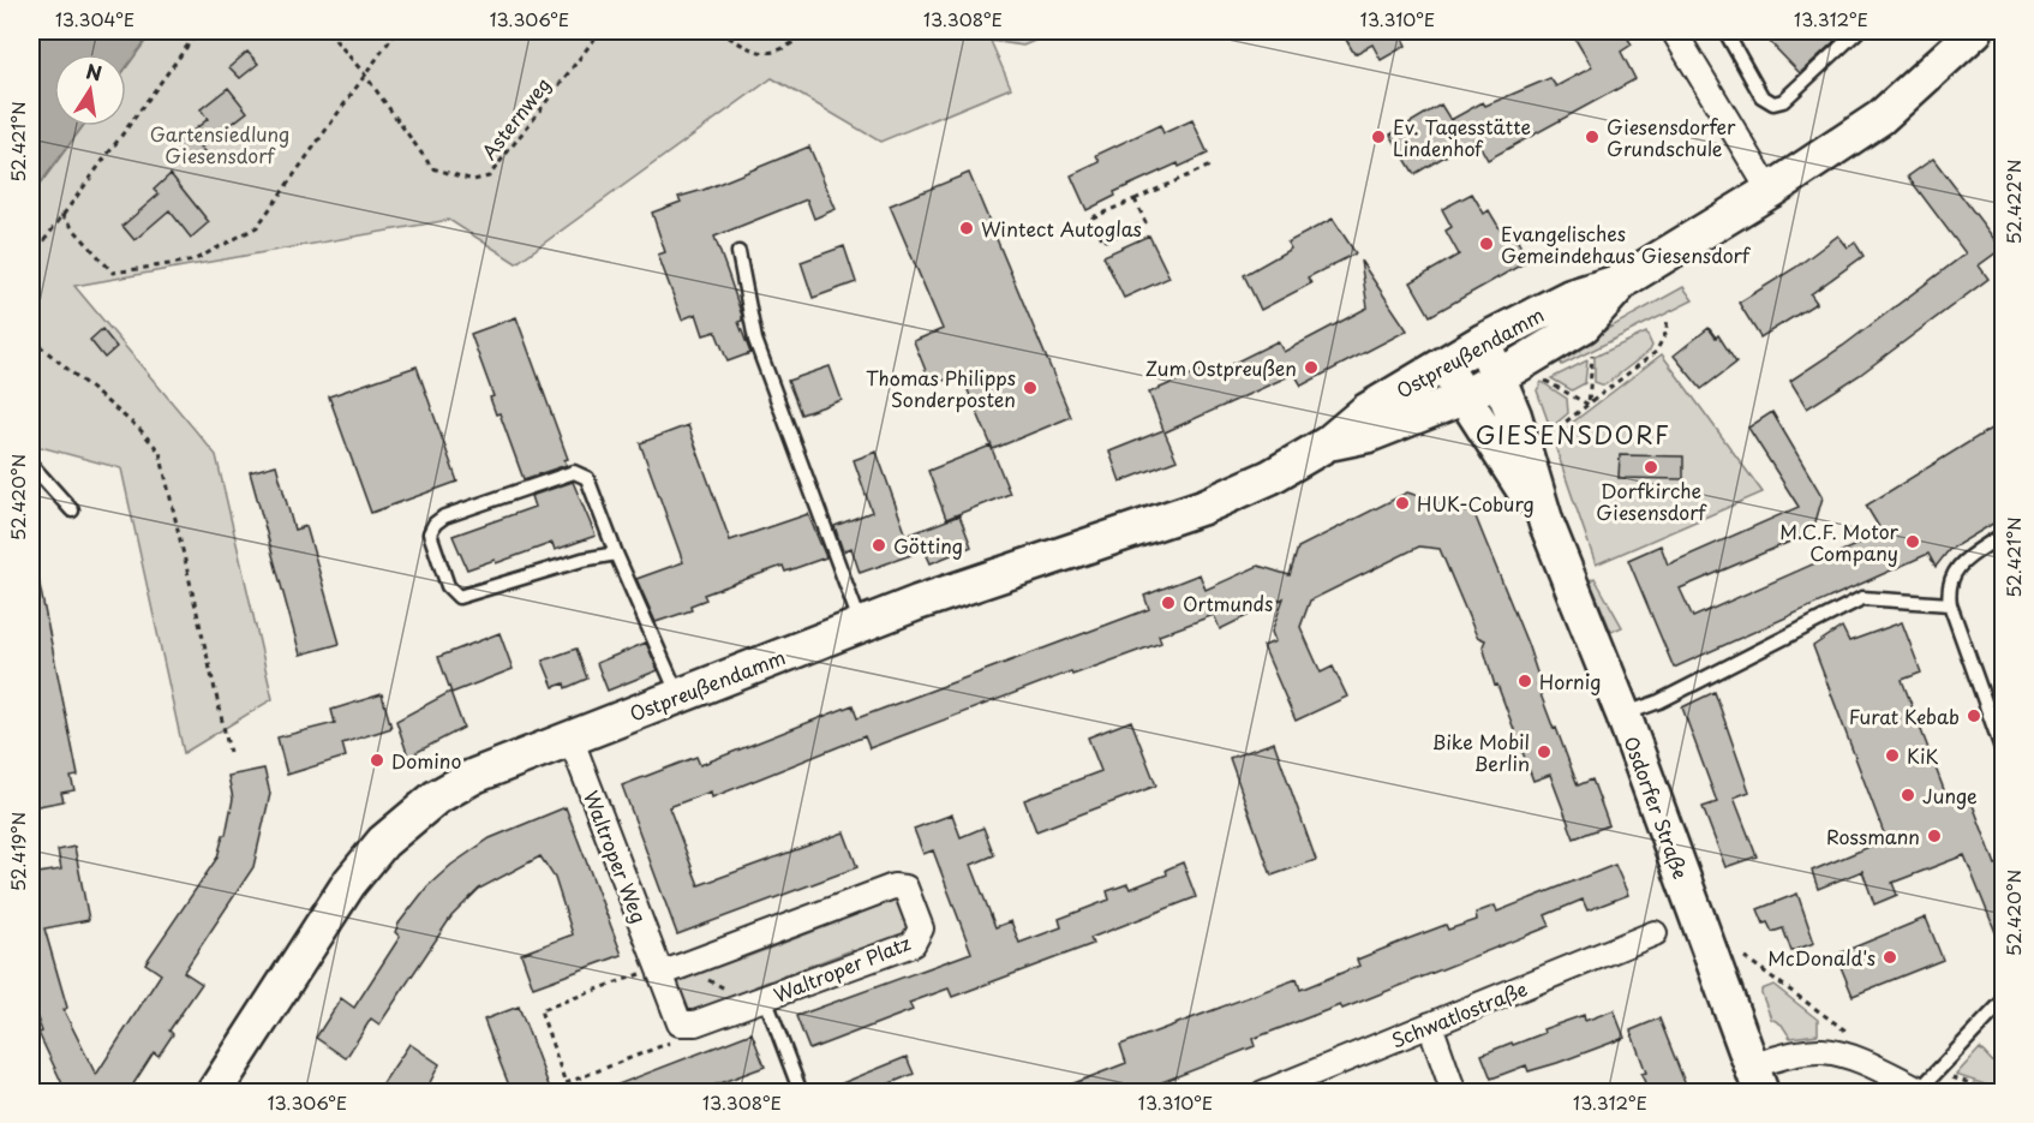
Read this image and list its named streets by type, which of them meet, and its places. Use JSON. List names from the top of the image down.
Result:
{
  "streets": {
    "main road": ["Ostpreußendamm", "Osdorfer Straße"],
    "street": ["Waltroper Weg", "Waltroper Platz", "Schwatlostraße"],
    "path": ["Asternweg"]
  },
  "crossings": [
    ["Ostpreußendamm", "Osdorfer Straße"],
    ["Ostpreußendamm", "Waltroper Weg"],
    ["Waltroper Weg", "Waltroper Platz"]
  ],
  "districts": ["GIESENSDORF"],
  "parks": ["Gartensiedlung Giesensdorf"],
  "places": [
    "Ev. Tagesstätte Lindenhof",
    "Giesensdorfer Grundschule",
    "Wintect Autoglas",
    "Evangelisches Gemeindehaus Giesensdorf",
    "Zum Ostpreußen",
    "Thomas Philipps Sonderposten",
    "Dorfkirche Giesensdorf",
    "HUK-Coburg",
    "M.C.F. Motor Company",
    "Götting",
    "Ortmunds",
    "Hornig",
    "Furat Kebab",
    "Bike Mobil Berlin",
    "KiK",
    "Domino",
    "Junge",
    "Rossmann",
    "McDonald's"
  ],
  "north": "top",
  "coordinates": [
    "13.304°E",
    "13.306°E",
    "13.308°E",
    "13.310°E",
    "13.312°E",
    "52.421°N",
    "52.422°N",
    "52.420°N",
    "52.419°N"
  ]
}
